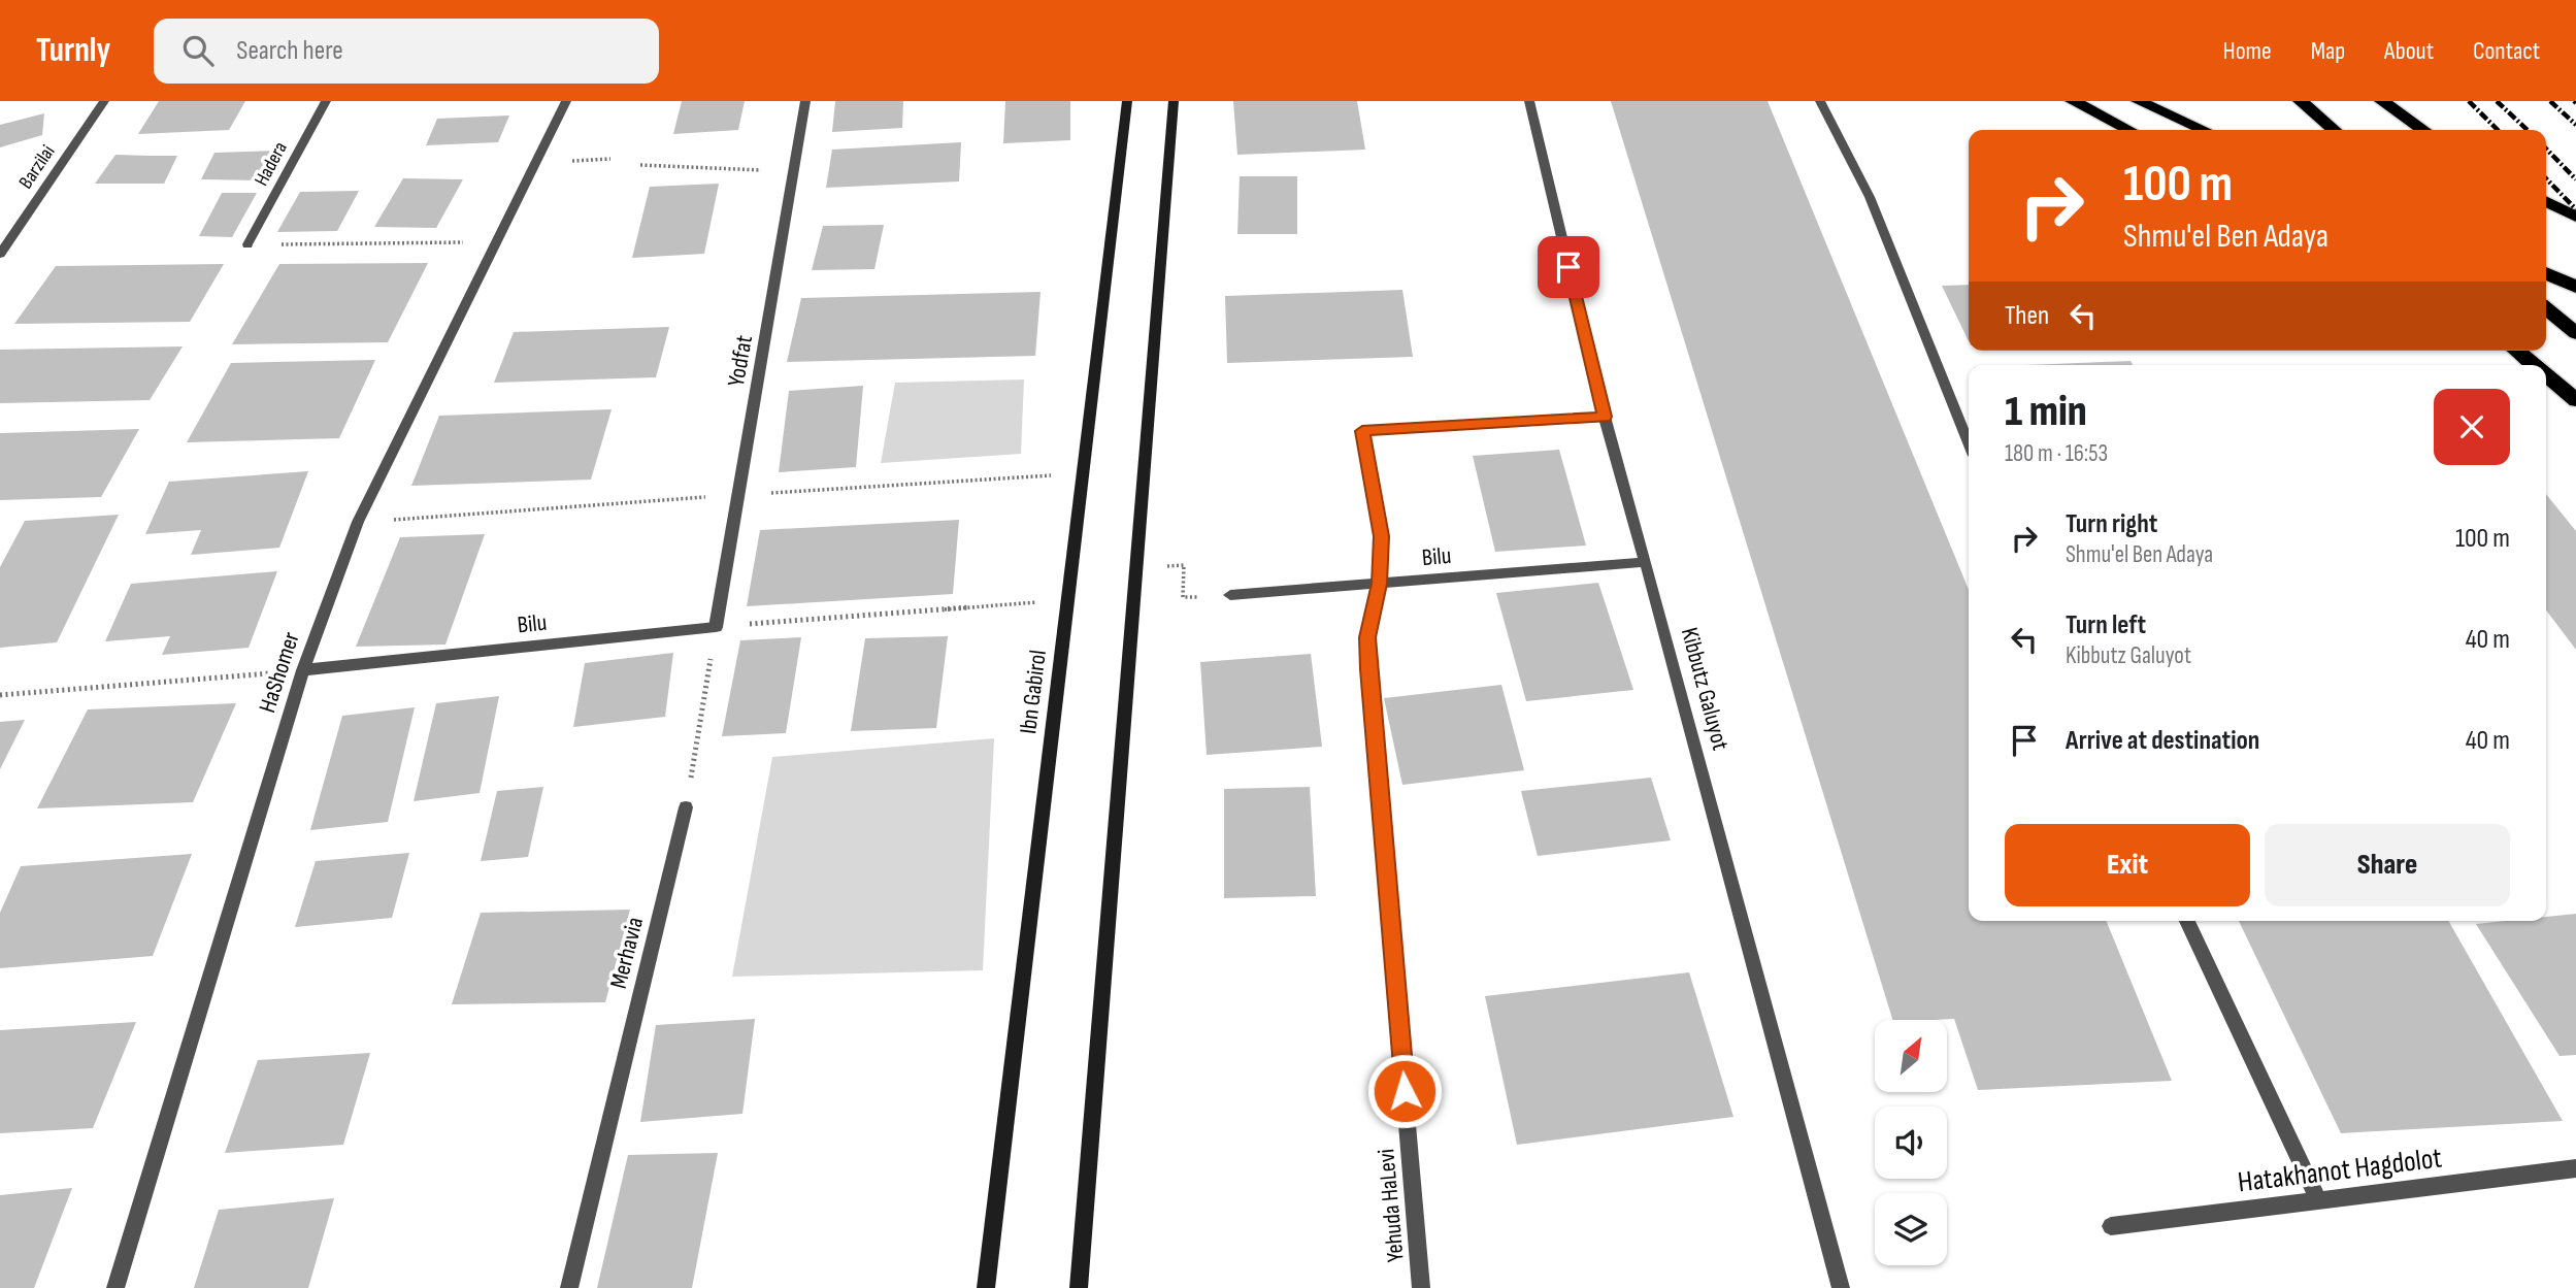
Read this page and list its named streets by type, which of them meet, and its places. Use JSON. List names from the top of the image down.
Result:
{
  "streets": {
    "street": [
      "Hadera",
      "Barzilai",
      "Yodfat",
      "Bilu",
      "HaShomer",
      "Kibbutz Galuyot",
      "Ibn Gabirol",
      "Merhavia",
      "Hatakhanot Hagdolot",
      "Yehuda HaLevi"
    ]
  },
  "crossings": [
    ["Yodfat", "Bilu"],
    ["Bilu", "HaShomer"],
    ["Bilu", "Kibbutz Galuyot"],
    ["Bilu", "Yehuda HaLevi"],
    ["Kibbutz Galuyot", "Yehuda HaLevi"]
  ],
  "north": "top right",
  "page": {
    "header": "Turnly",
    "search": "Search here",
    "nav": [
      "Home",
      "Map",
      "About",
      "Contact"
    ],
    "turn": ["100 m", "Shmu'el Ben Adaya"],
    "then": "Then",
    "heading": ["1 min", "180 m · 16:53"],
    "list": [
      {
        "name": "Turn right",
        "note": "Shmu'el Ben Adaya",
        "value": "100 m"
      },
      {
        "name": "Turn left",
        "note": "Kibbutz Galuyot",
        "value": "40 m"
      },
      {
        "name": "Arrive at destination",
        "value": "40 m"
      }
    ],
    "buttons": ["Exit", "Share"]
  }
}
